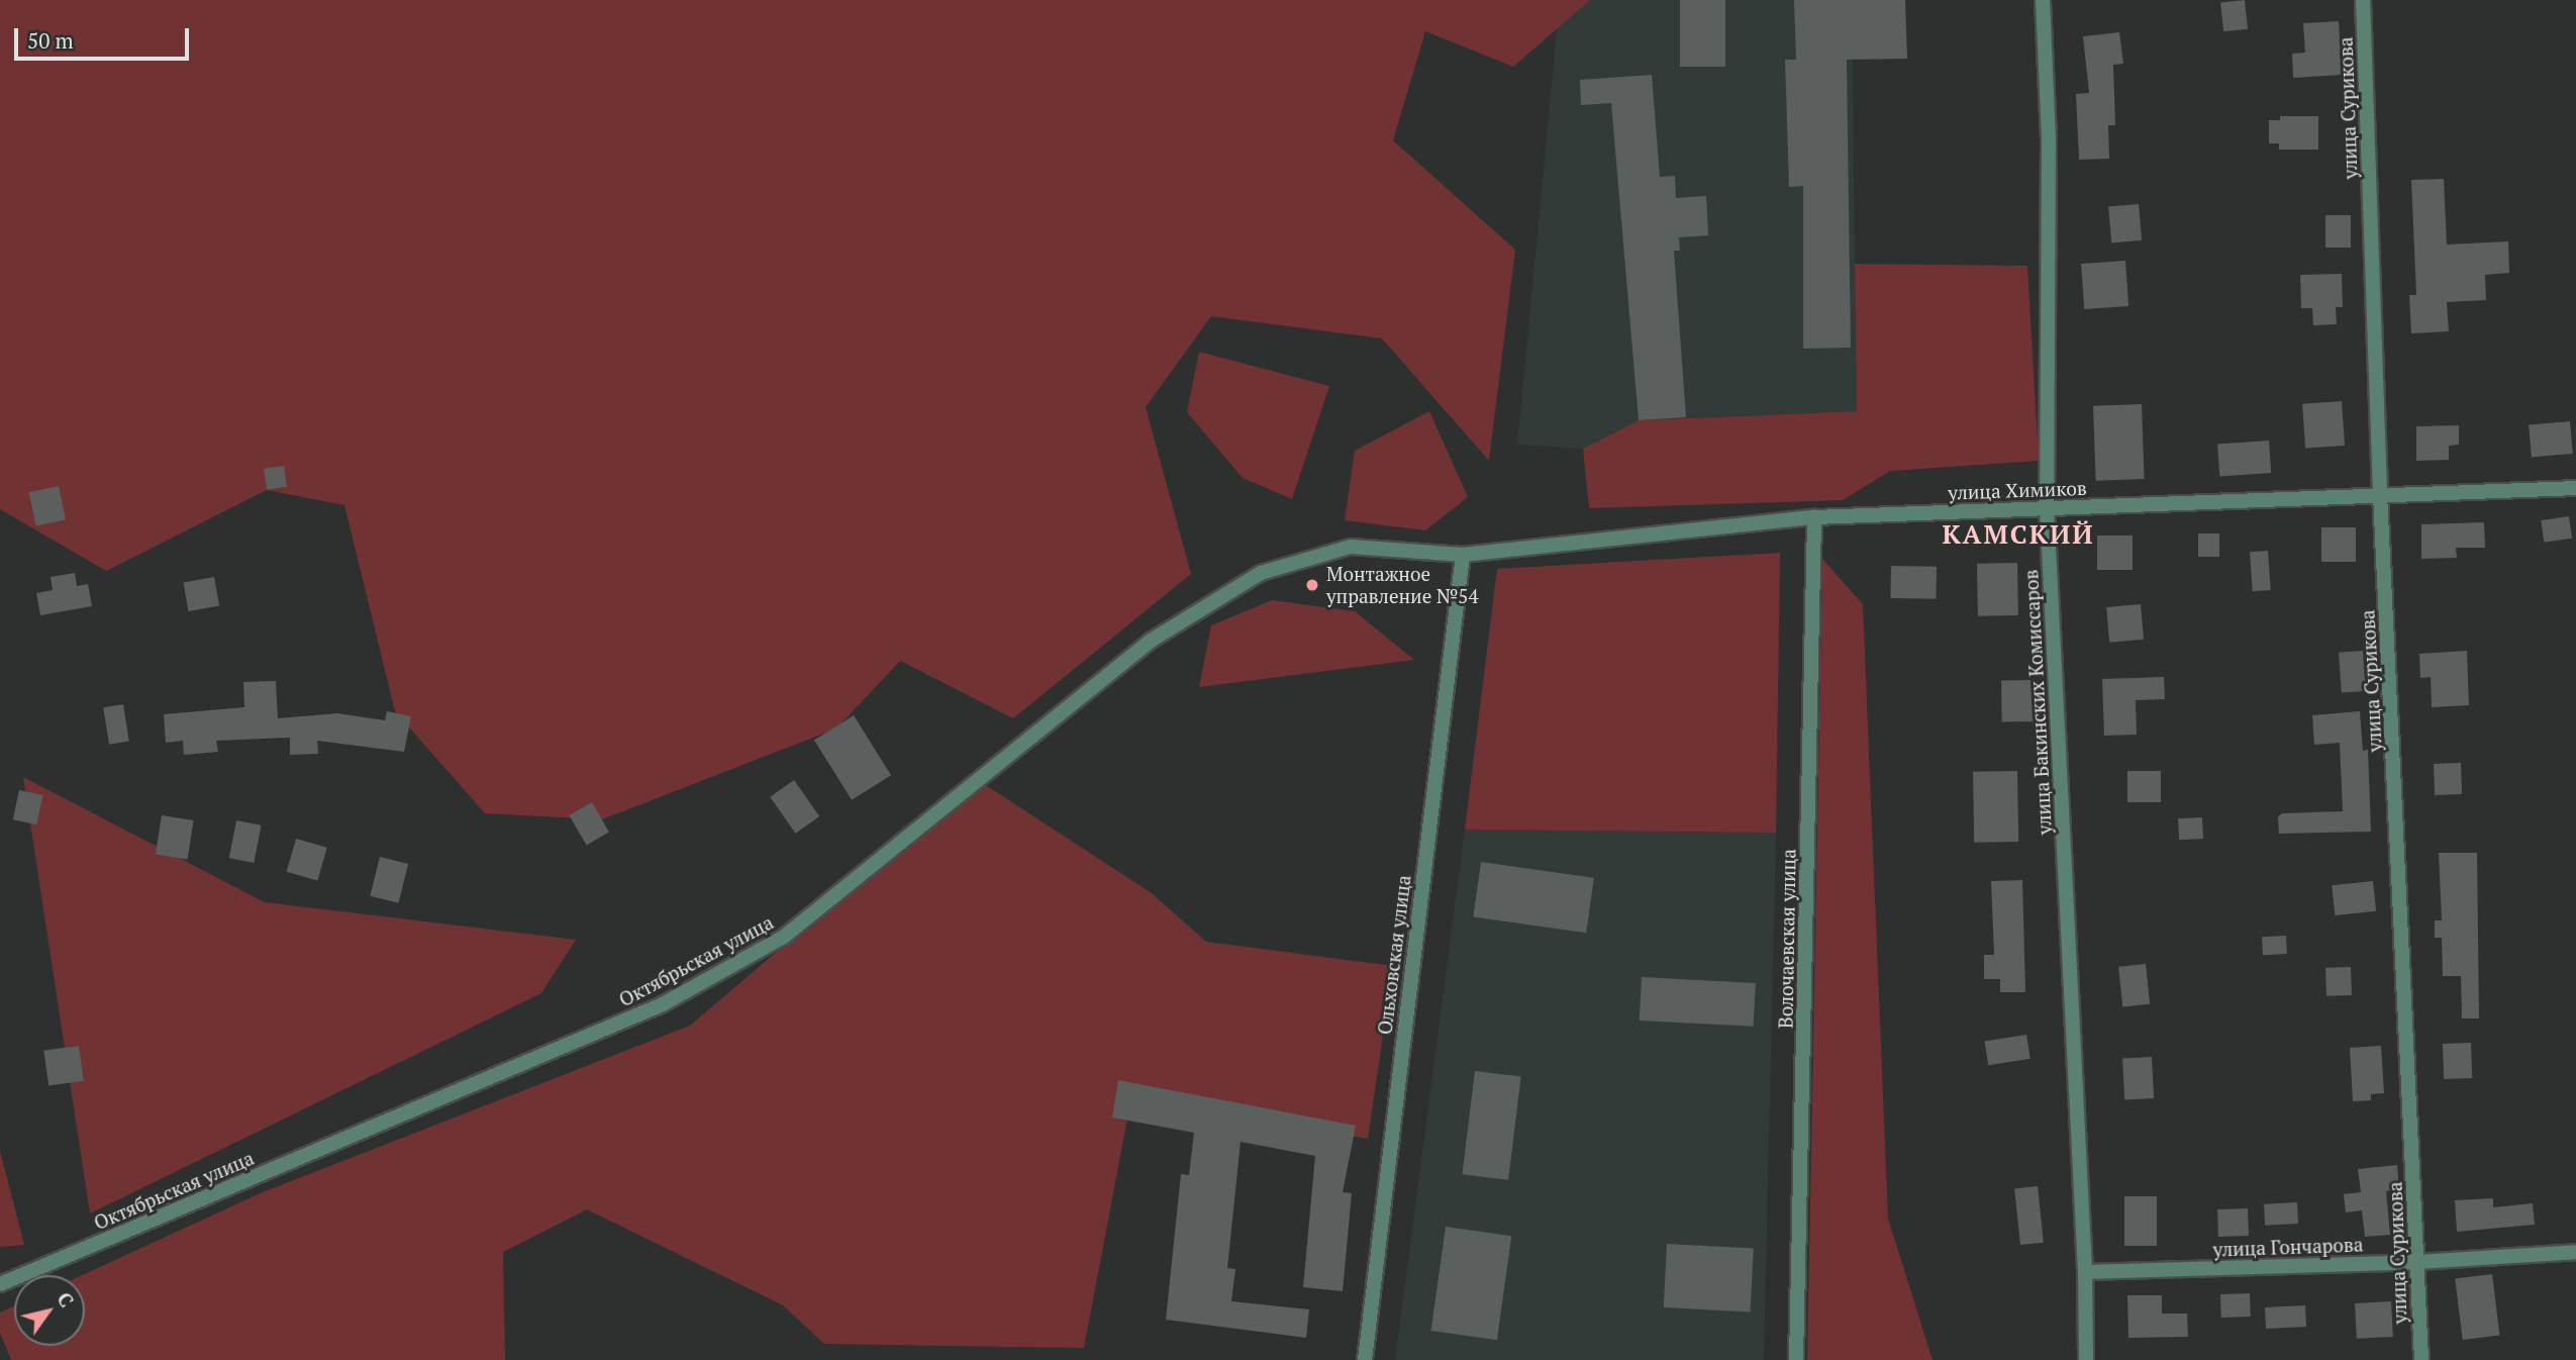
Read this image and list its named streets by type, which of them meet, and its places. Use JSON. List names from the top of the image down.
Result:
{
  "streets": {
    "street": [
      "улица Сурикова",
      "улица Химиков",
      "улица Бакинских Комиссаров",
      "Волочаевская улица",
      "Ольховская улица",
      "Октябрьская улица",
      "улица Гончарова"
    ]
  },
  "crossings": [
    ["улица Сурикова", "улица Химиков"],
    ["улица Сурикова", "улица Гончарова"],
    ["улица Химиков", "улица Бакинских Комиссаров"],
    ["улица Химиков", "Волочаевская улица"],
    ["улица Химиков", "Ольховская улица"],
    ["улица Химиков", "Октябрьская улица"],
    ["улица Бакинских Комиссаров", "улица Гончарова"],
    ["Ольховская улица", "Октябрьская улица"]
  ],
  "districts": ["КАМСКИЙ"],
  "places": ["Монтажное управление №54"],
  "scale_bar": "50 m",
  "north": "top right"
}
